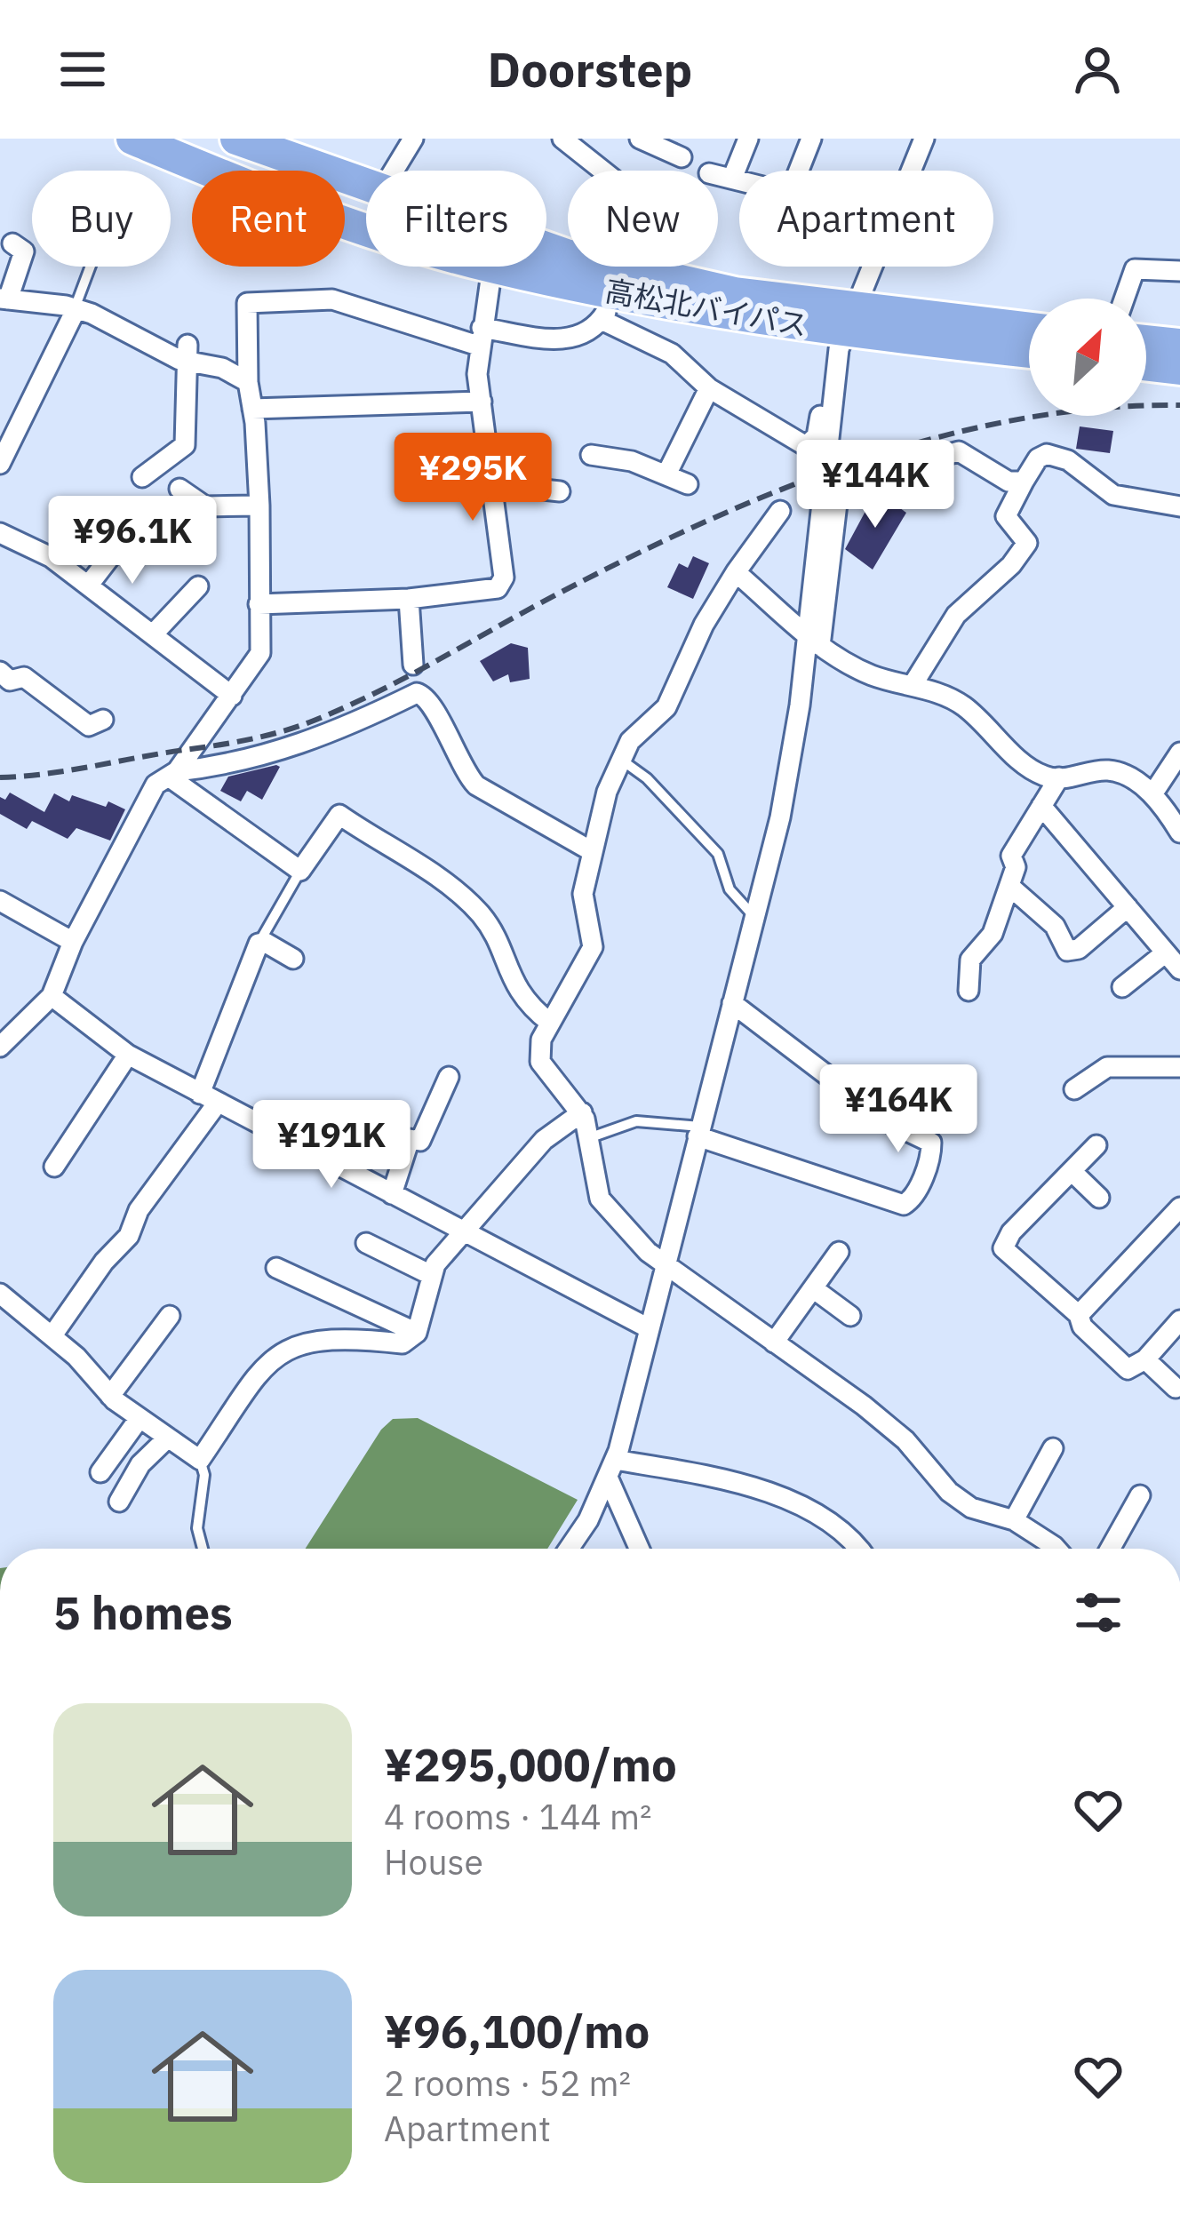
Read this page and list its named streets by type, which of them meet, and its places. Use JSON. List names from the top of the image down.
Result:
{
  "streets": {
    "highway": ["高松北バイパス"]
  },
  "north": "top right",
  "page": {
    "header": "Doorstep",
    "chip": [
      "Buy",
      "Rent",
      "Filters",
      "New",
      "Apartment"
    ],
    "price": [
      "¥295K",
      "¥144K",
      "¥96.1K",
      "¥164K",
      "¥191K"
    ],
    "heading": "5 homes",
    "list": [
      {
        "name": "¥295,000/mo",
        "note": "4 rooms · 144 m² · House"
      },
      {
        "name": "¥96,100/mo",
        "note": "2 rooms · 52 m² · Apartment"
      }
    ]
  }
}
